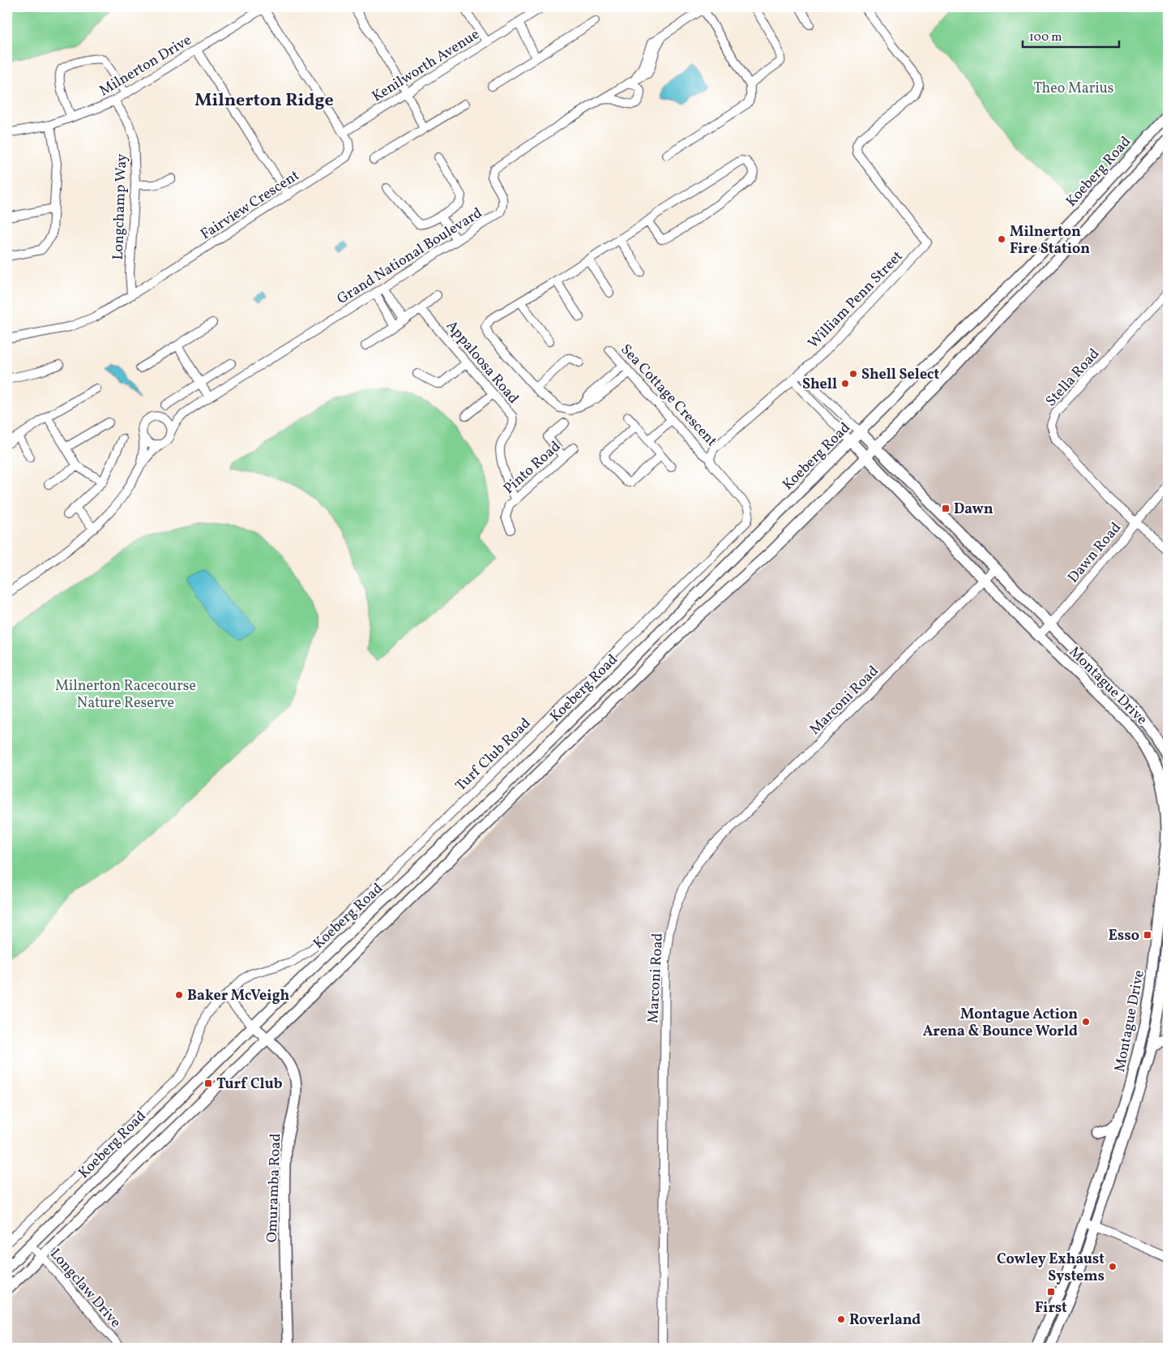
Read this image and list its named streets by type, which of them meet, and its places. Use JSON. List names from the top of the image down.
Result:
{
  "streets": {
    "main road": ["Koeberg Road", "Montague Drive", "Omuramba Road"],
    "street": [
      "Milnerton Drive",
      "Kenilworth Avenue",
      "Fairview Crescent",
      "Longchamp Way",
      "Grand National Boulevard",
      "William Penn Street",
      "Appaloosa Road",
      "Stella Road",
      "Sea Cottage Crescent",
      "Pinto Road",
      "Dawn Road",
      "Marconi Road",
      "Turf Club Road",
      "Longclaw Drive"
    ]
  },
  "crossings": [
    ["Milnerton Drive", "Fairview Crescent"],
    ["Milnerton Drive", "Longchamp Way"],
    ["Kenilworth Avenue", "Fairview Crescent"],
    ["Koeberg Road", "Montague Drive"],
    ["Koeberg Road", "Omuramba Road"],
    ["Koeberg Road", "Longclaw Drive"],
    ["Fairview Crescent", "Longchamp Way"],
    ["Appaloosa Road", "Pinto Road"],
    ["Stella Road", "Dawn Road"],
    ["Sea Cottage Crescent", "Turf Club Road"],
    ["Dawn Road", "Montague Drive"],
    ["Montague Drive", "Marconi Road"]
  ],
  "districts": ["Milnerton Ridge"],
  "parks": ["Theo Marius", "Milnerton Racecourse Nature Reserve"],
  "places": {
    "other": [
      "Milnerton Fire Station",
      "Shell Select",
      "Shell",
      "Baker McVeigh",
      "Montague Action Arena & Bounce World",
      "Cowley Exhaust Systems",
      "Roverland"
    ],
    "transit": [
      "Dawn",
      "Esso",
      "Turf Club",
      "First"
    ]
  },
  "scale_bar": "100 m"
}
